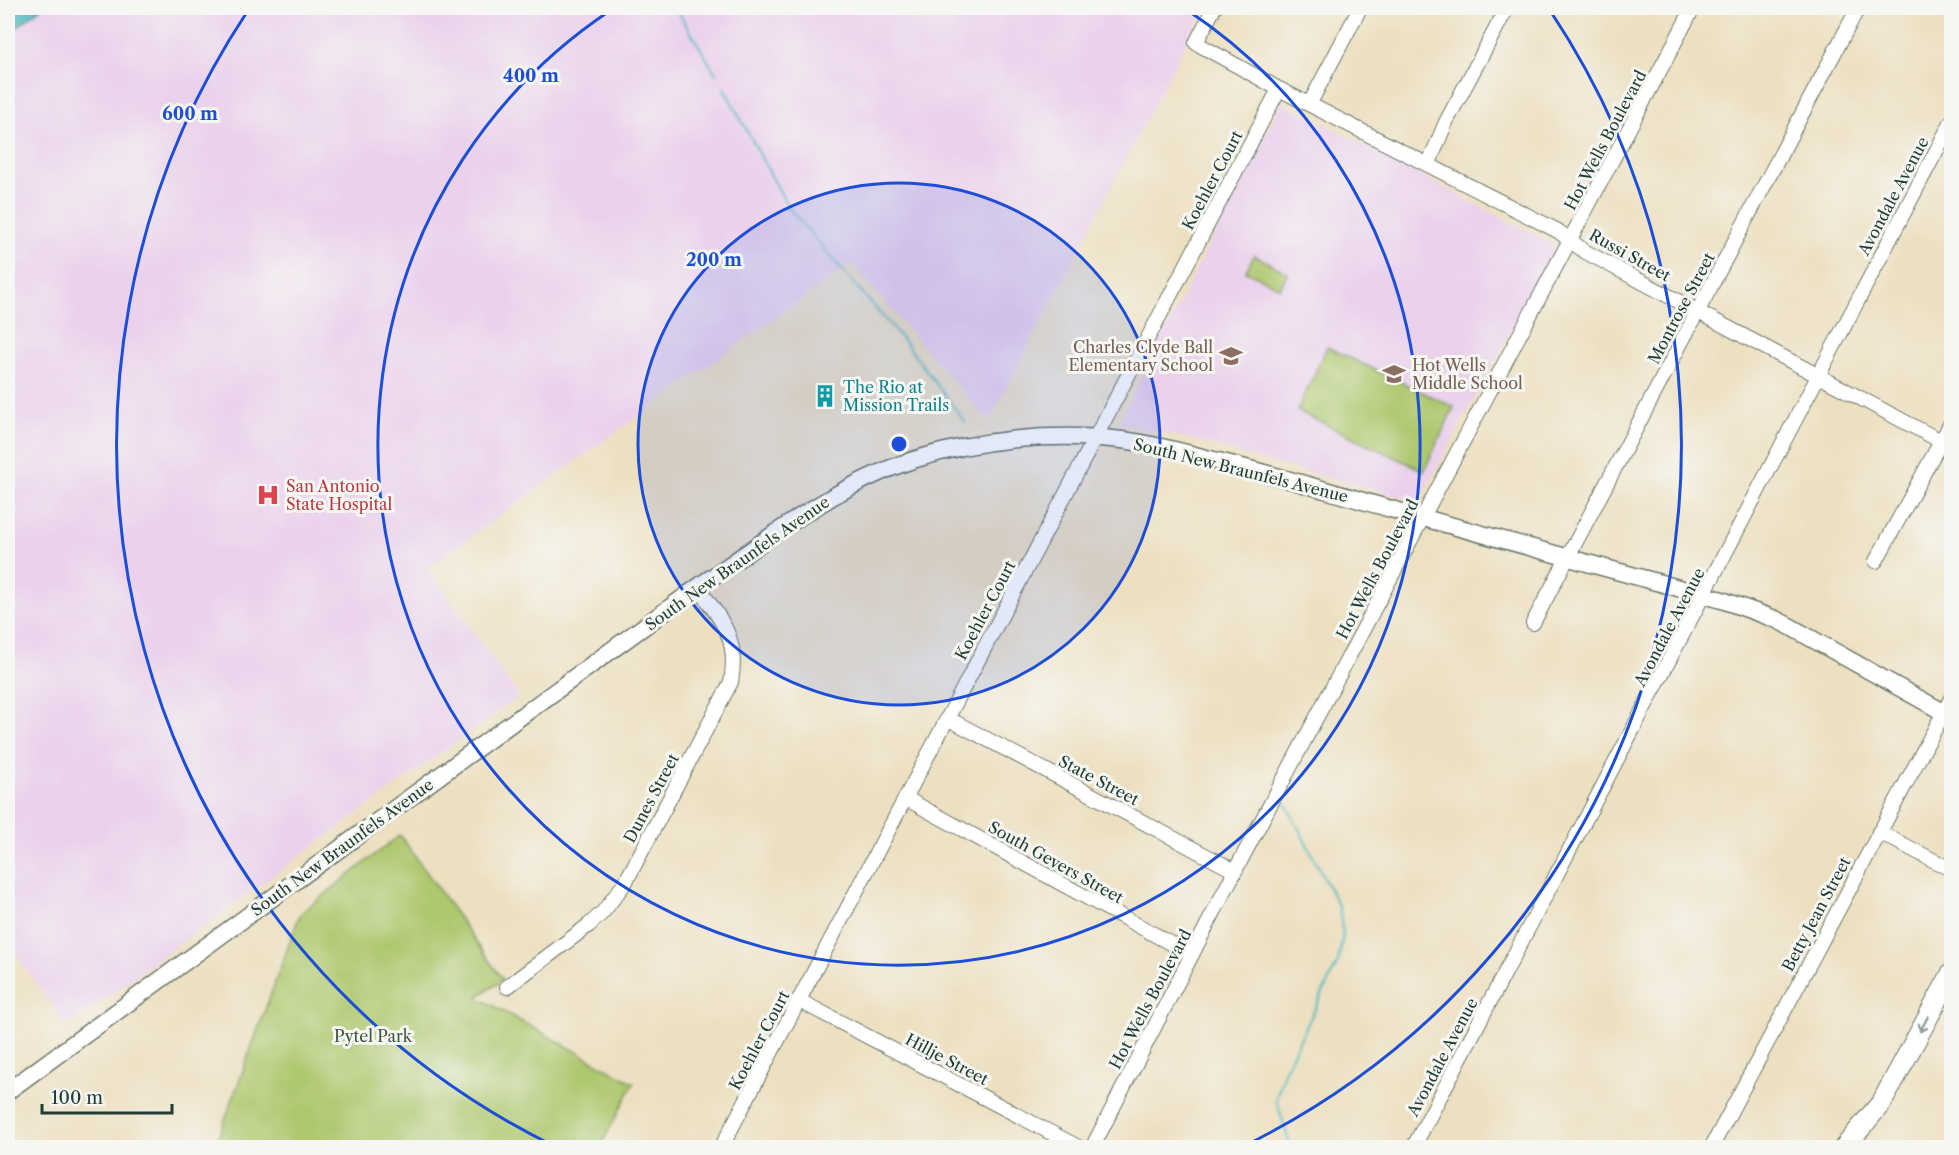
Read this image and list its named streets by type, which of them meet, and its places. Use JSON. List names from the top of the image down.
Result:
{
  "streets": {
    "main road": ["South New Braunfels Avenue"],
    "street": [
      "Hot Wells Boulevard",
      "Koehler Court",
      "Avondale Avenue",
      "Russi Street",
      "Montrose Street",
      "State Street",
      "Dunes Street",
      "South Gevers Street",
      "Betty Jean Street",
      "Hillje Street"
    ]
  },
  "crossings": [
    ["Hot Wells Boulevard", "Russi Street"],
    ["Hot Wells Boulevard", "South New Braunfels Avenue"],
    ["Hot Wells Boulevard", "State Street"],
    ["Hot Wells Boulevard", "South Gevers Street"],
    ["Koehler Court", "Russi Street"],
    ["Koehler Court", "South New Braunfels Avenue"],
    ["Koehler Court", "State Street"],
    ["Koehler Court", "South Gevers Street"],
    ["Koehler Court", "Hillje Street"],
    ["Avondale Avenue", "Russi Street"],
    ["Avondale Avenue", "South New Braunfels Avenue"],
    ["Russi Street", "Montrose Street"],
    ["Montrose Street", "South New Braunfels Avenue"],
    ["South New Braunfels Avenue", "Dunes Street"],
    ["South New Braunfels Avenue", "Betty Jean Street"]
  ],
  "parks": ["Pytel Park"],
  "places": {
    "school or university": ["Charles Clyde Ball Elementary School", "Hot Wells Middle School"],
    "building": ["The Rio at Mission Trails"],
    "hospital": ["San Antonio State Hospital"]
  },
  "scale_bar": "100 m",
  "rings": ["400 m", "600 m", "200 m"]
}
